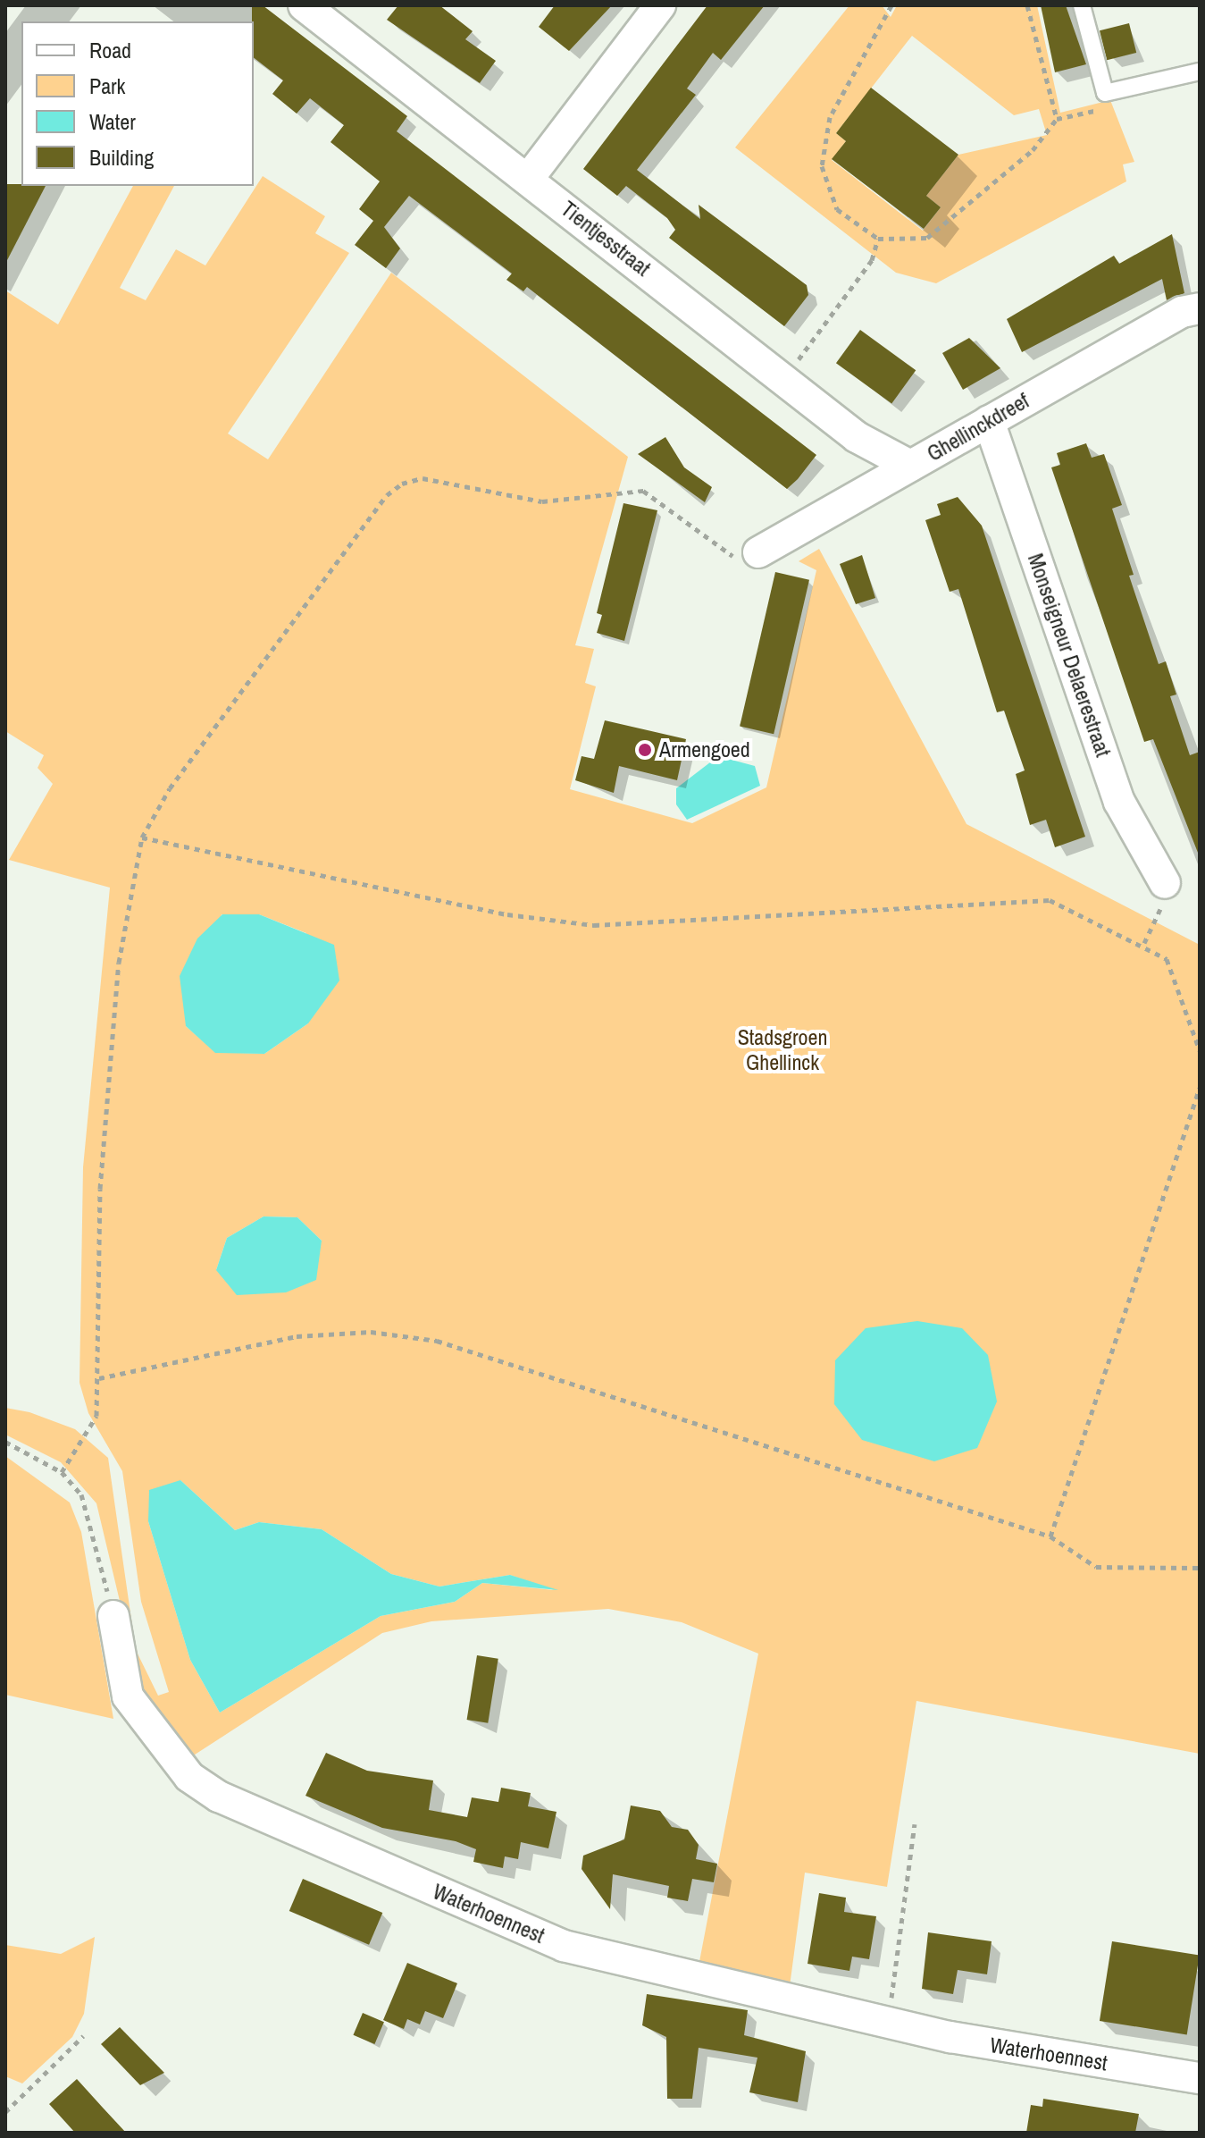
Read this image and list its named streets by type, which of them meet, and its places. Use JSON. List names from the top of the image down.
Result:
{
  "streets": {
    "street": [
      "Tientjesstraat",
      "Ghellinckdreef",
      "Monseigneur Delaerestraat",
      "Waterhoennest"
    ]
  },
  "crossings": [
    ["Tientjesstraat", "Ghellinckdreef"],
    ["Ghellinckdreef", "Monseigneur Delaerestraat"]
  ],
  "parks": ["Stadsgroen Ghellinck"],
  "places": ["Armengoed"],
  "legend": [
    "Road",
    "Park",
    "Water",
    "Building"
  ]
}
